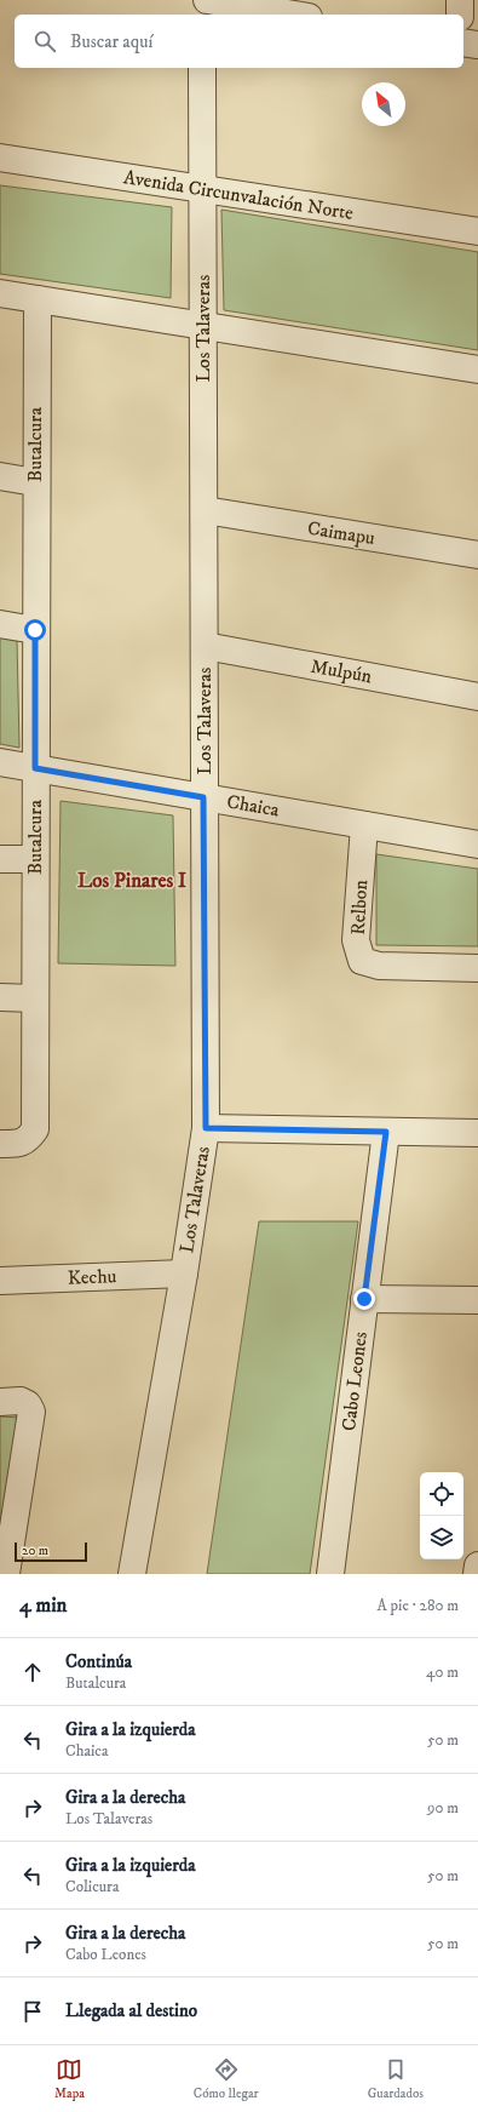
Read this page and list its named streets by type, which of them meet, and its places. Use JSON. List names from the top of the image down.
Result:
{
  "streets": {
    "street": [
      "Avenida Circunvalación Norte",
      "Los Talaveras",
      "Butalcura",
      "Caimapu",
      "Mulpún",
      "Chaica",
      "Relbon",
      "Kechu",
      "Cabo Leones"
    ]
  },
  "crossings": [
    ["Avenida Circunvalación Norte", "Los Talaveras"],
    ["Los Talaveras", "Caimapu"],
    ["Los Talaveras", "Mulpún"],
    ["Los Talaveras", "Chaica"],
    ["Los Talaveras", "Kechu"],
    ["Butalcura", "Chaica"],
    ["Chaica", "Relbon"]
  ],
  "districts": ["Los Pinares I"],
  "scale_bar": "20 m",
  "north": "top left",
  "page": {
    "search": "Buscar aquí",
    "scale": "20 m",
    "heading": ["4 min", "A pie · 280 m"],
    "list": [
      ["Continúa", "Butalcura", "40 m"],
      ["Gira a la izquierda", "Chaica", "50 m"],
      ["Gira a la derecha", "Los Talaveras", "90 m"],
      ["Gira a la izquierda", "Colicura", "50 m"],
      ["Gira a la derecha", "Cabo Leones", "50 m"],
      "Llegada al destino"
    ],
    "nav": ["Mapa", "Cómo llegar", "Guardados"]
  }
}
